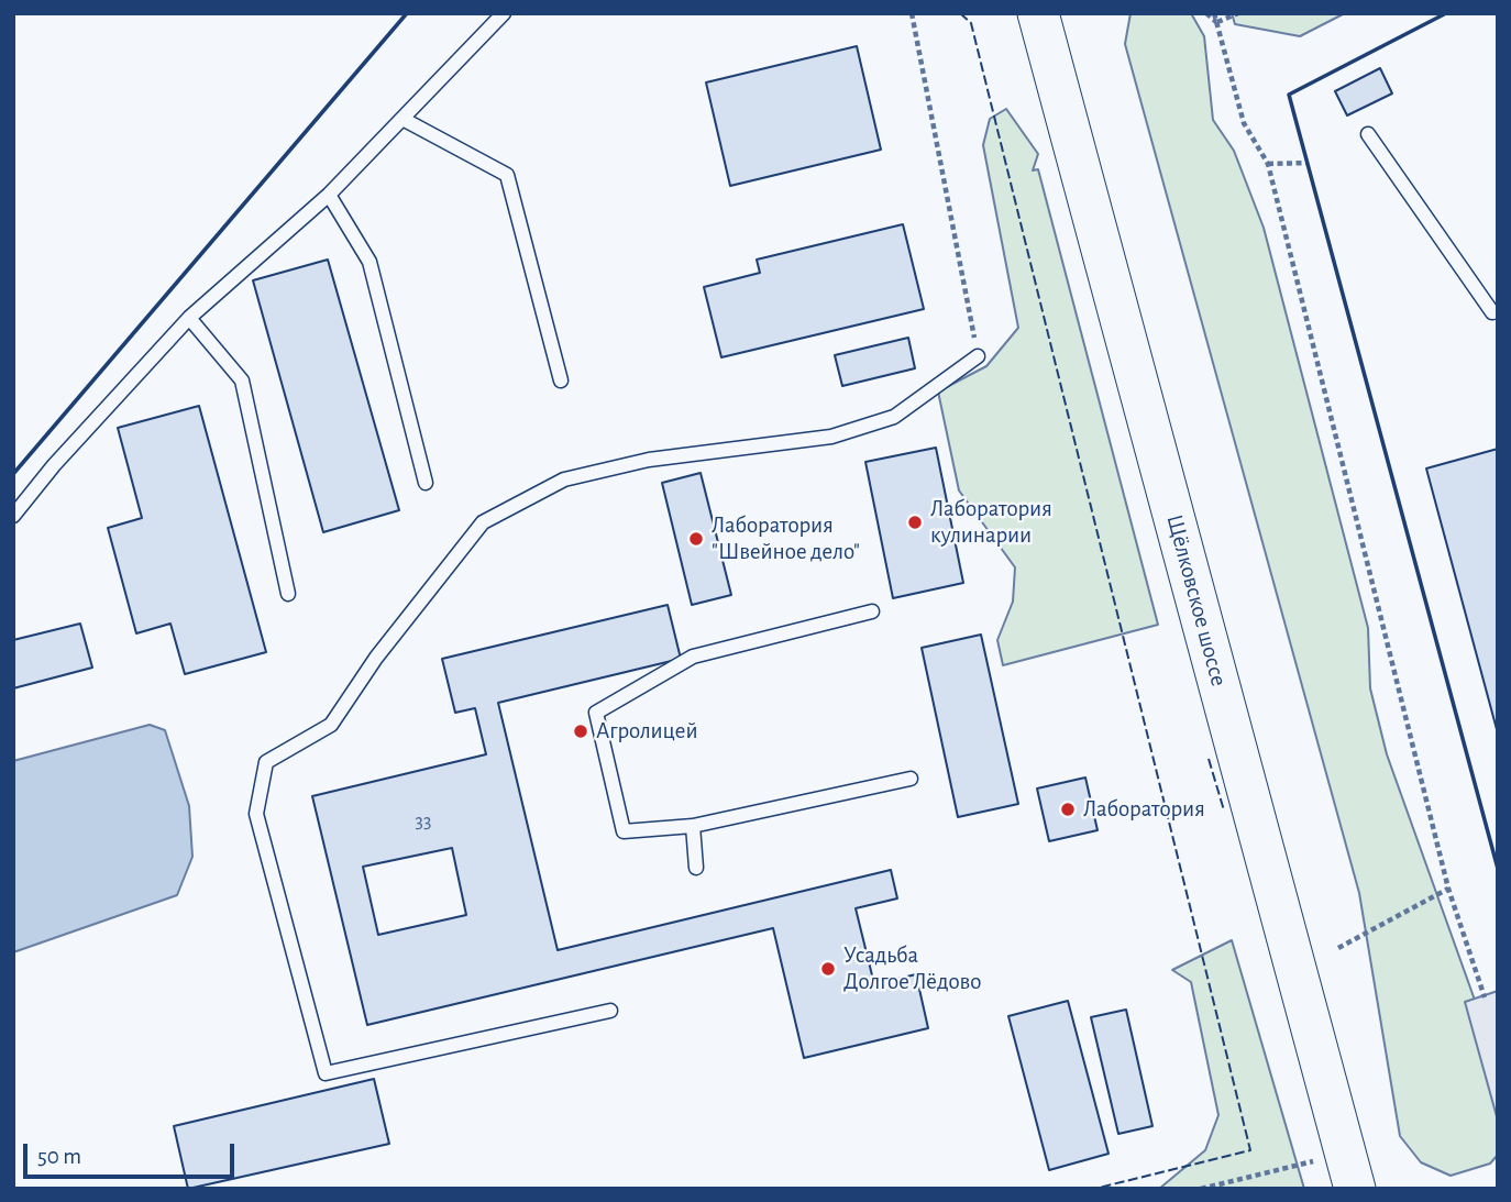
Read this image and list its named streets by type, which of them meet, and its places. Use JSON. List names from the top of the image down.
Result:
{
  "streets": {
    "main road": ["Щёлковское шоссе"]
  },
  "places": [
    "Лаборатория кулинарии",
    "Лаборатория \"Швейное дело\"",
    "Агролицей",
    "Лаборатория",
    "Усадьба Долгое Лёдово"
  ],
  "house_numbers": ["33"],
  "scale_bar": "50 m"
}
